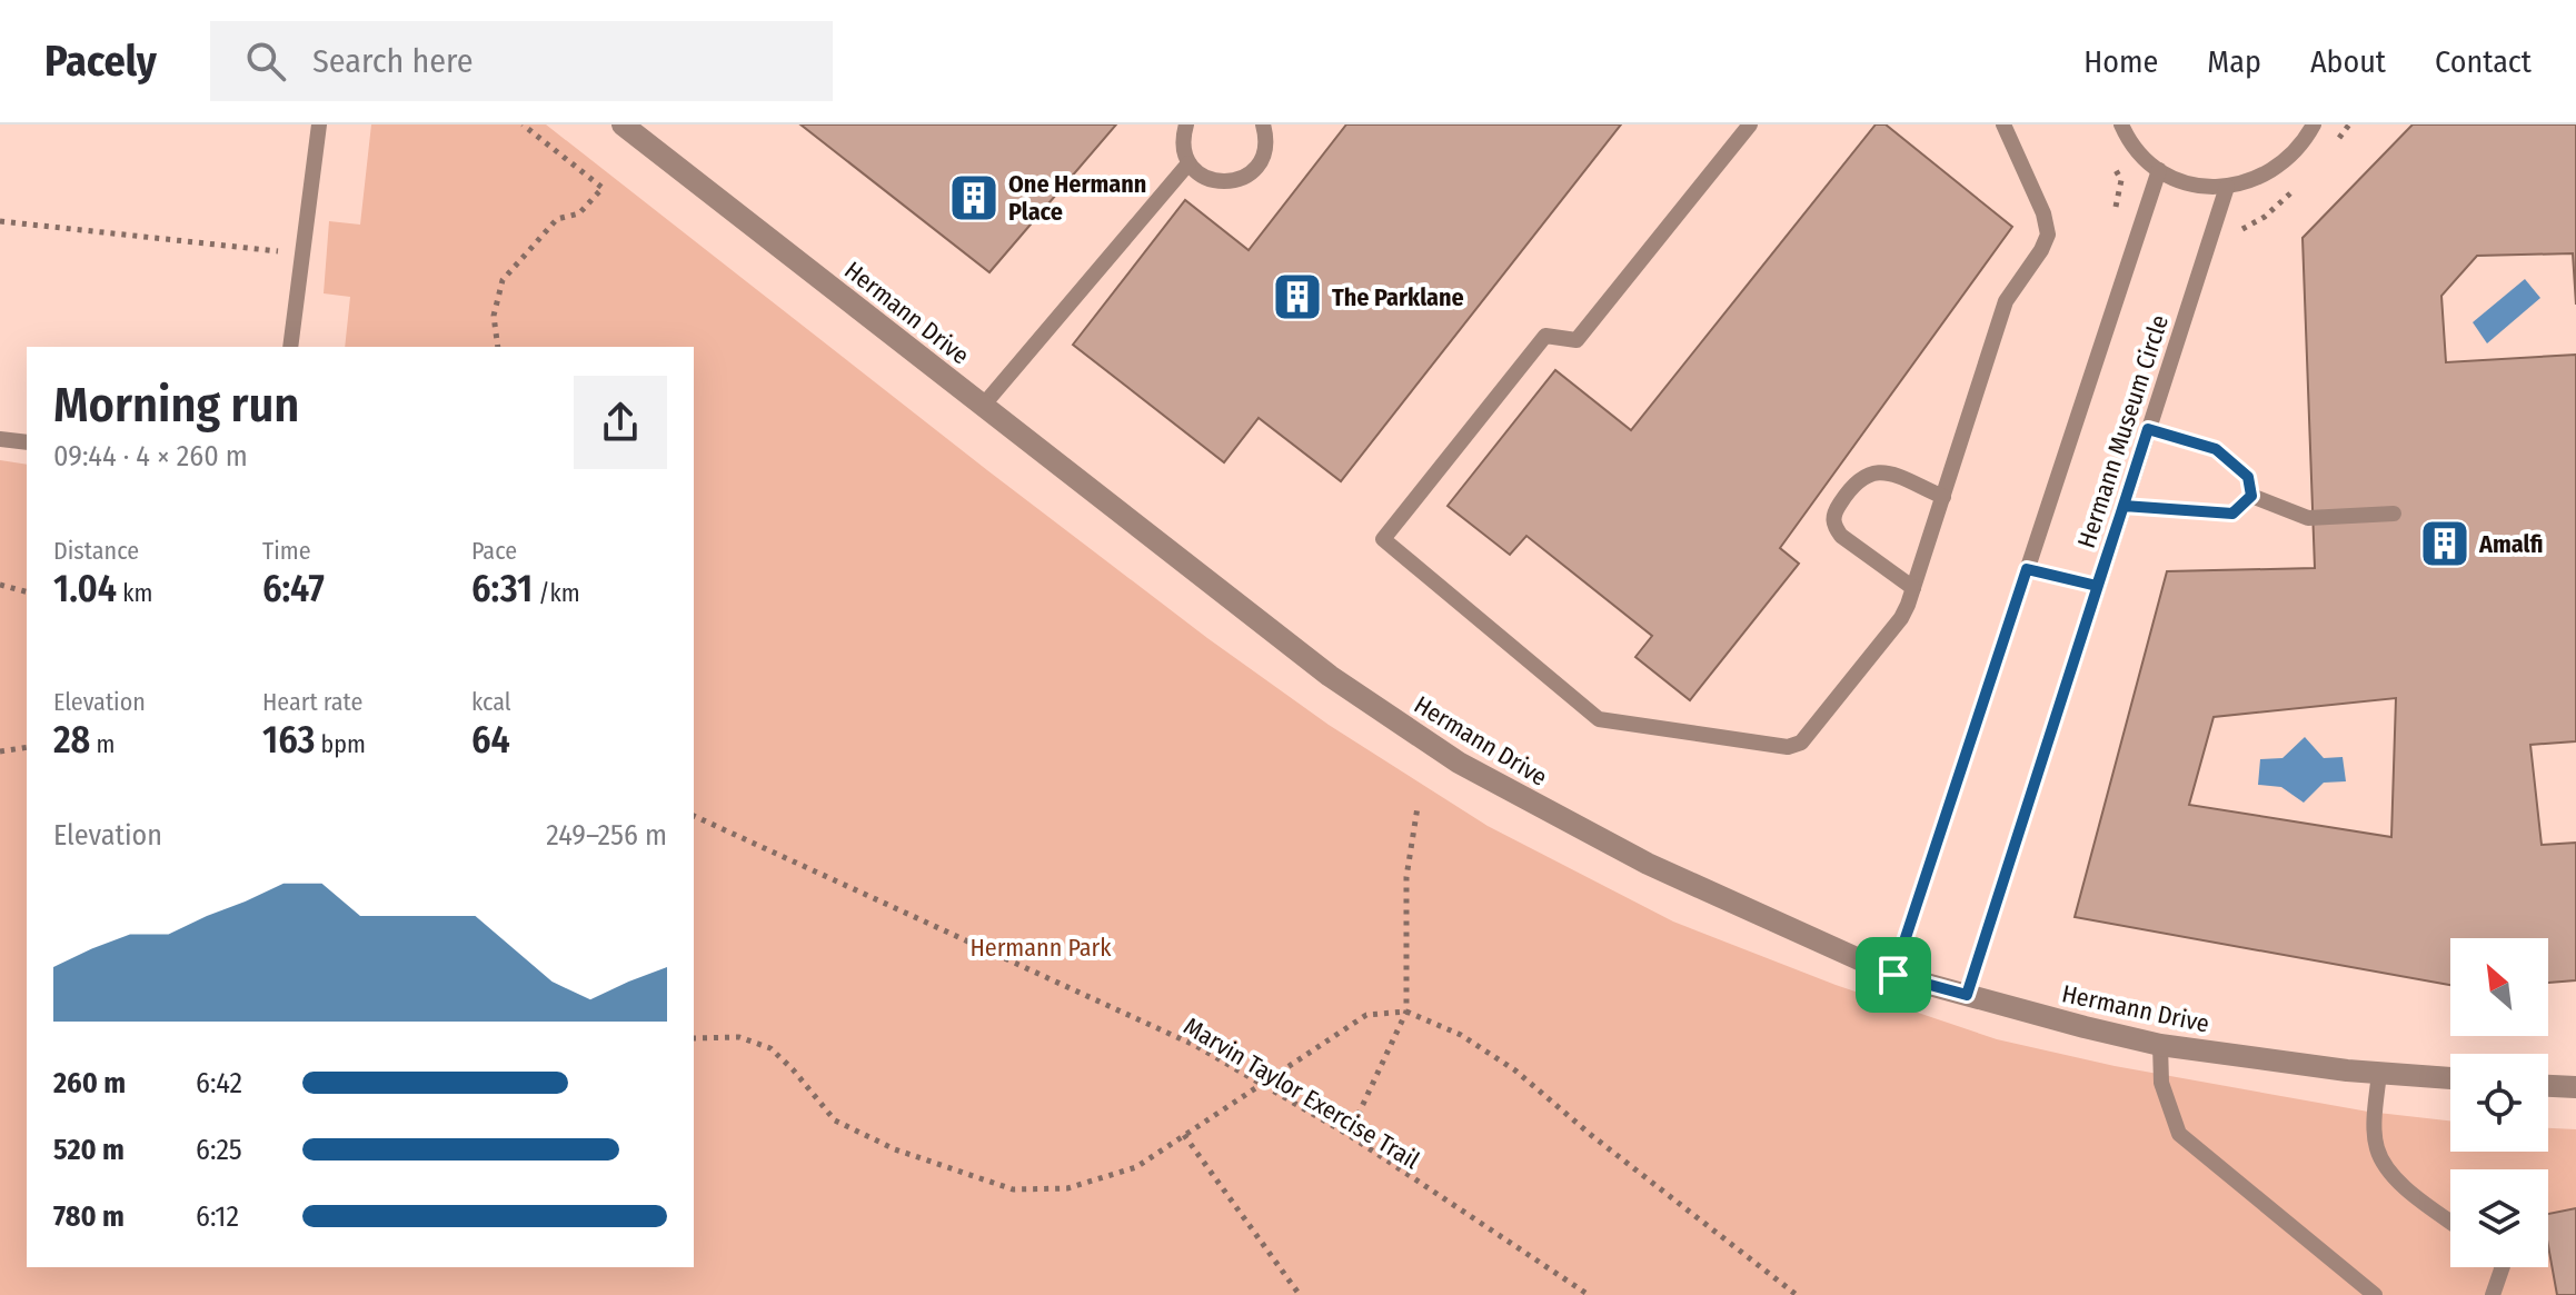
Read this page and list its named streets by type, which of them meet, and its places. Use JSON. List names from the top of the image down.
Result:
{
  "streets": {
    "street": ["Hermann Drive"],
    "lane": ["Hermann Museum Circle"],
    "path": ["Marvin Taylor Exercise Trail"]
  },
  "crossings": [
    ["Hermann Drive", "Hermann Museum Circle"]
  ],
  "parks": ["Hermann Park"],
  "places": {
    "building": ["One Hermann Place", "The Parklane", "Amalfi"]
  },
  "north": "top left",
  "page": {
    "header": "Pacely",
    "search": "Search here",
    "nav": [
      "Home",
      "Map",
      "About",
      "Contact"
    ],
    "heading": ["Morning run", "09:44 · 4 × 260 m"],
    "stats": [
      ["Distance", "1.04 km"],
      ["Time", "6:47"],
      ["Pace", "6:31 /km"],
      ["Elevation", "28 m"],
      ["Heart rate", "163 bpm"],
      ["kcal", "64"]
    ],
    "chart": ["Elevation", "249–256 m"],
    "list": [
      {
        "name": "260 m",
        "note": "6:42"
      },
      {
        "name": "520 m",
        "note": "6:25"
      },
      {
        "name": "780 m",
        "note": "6:12"
      }
    ]
  }
}
